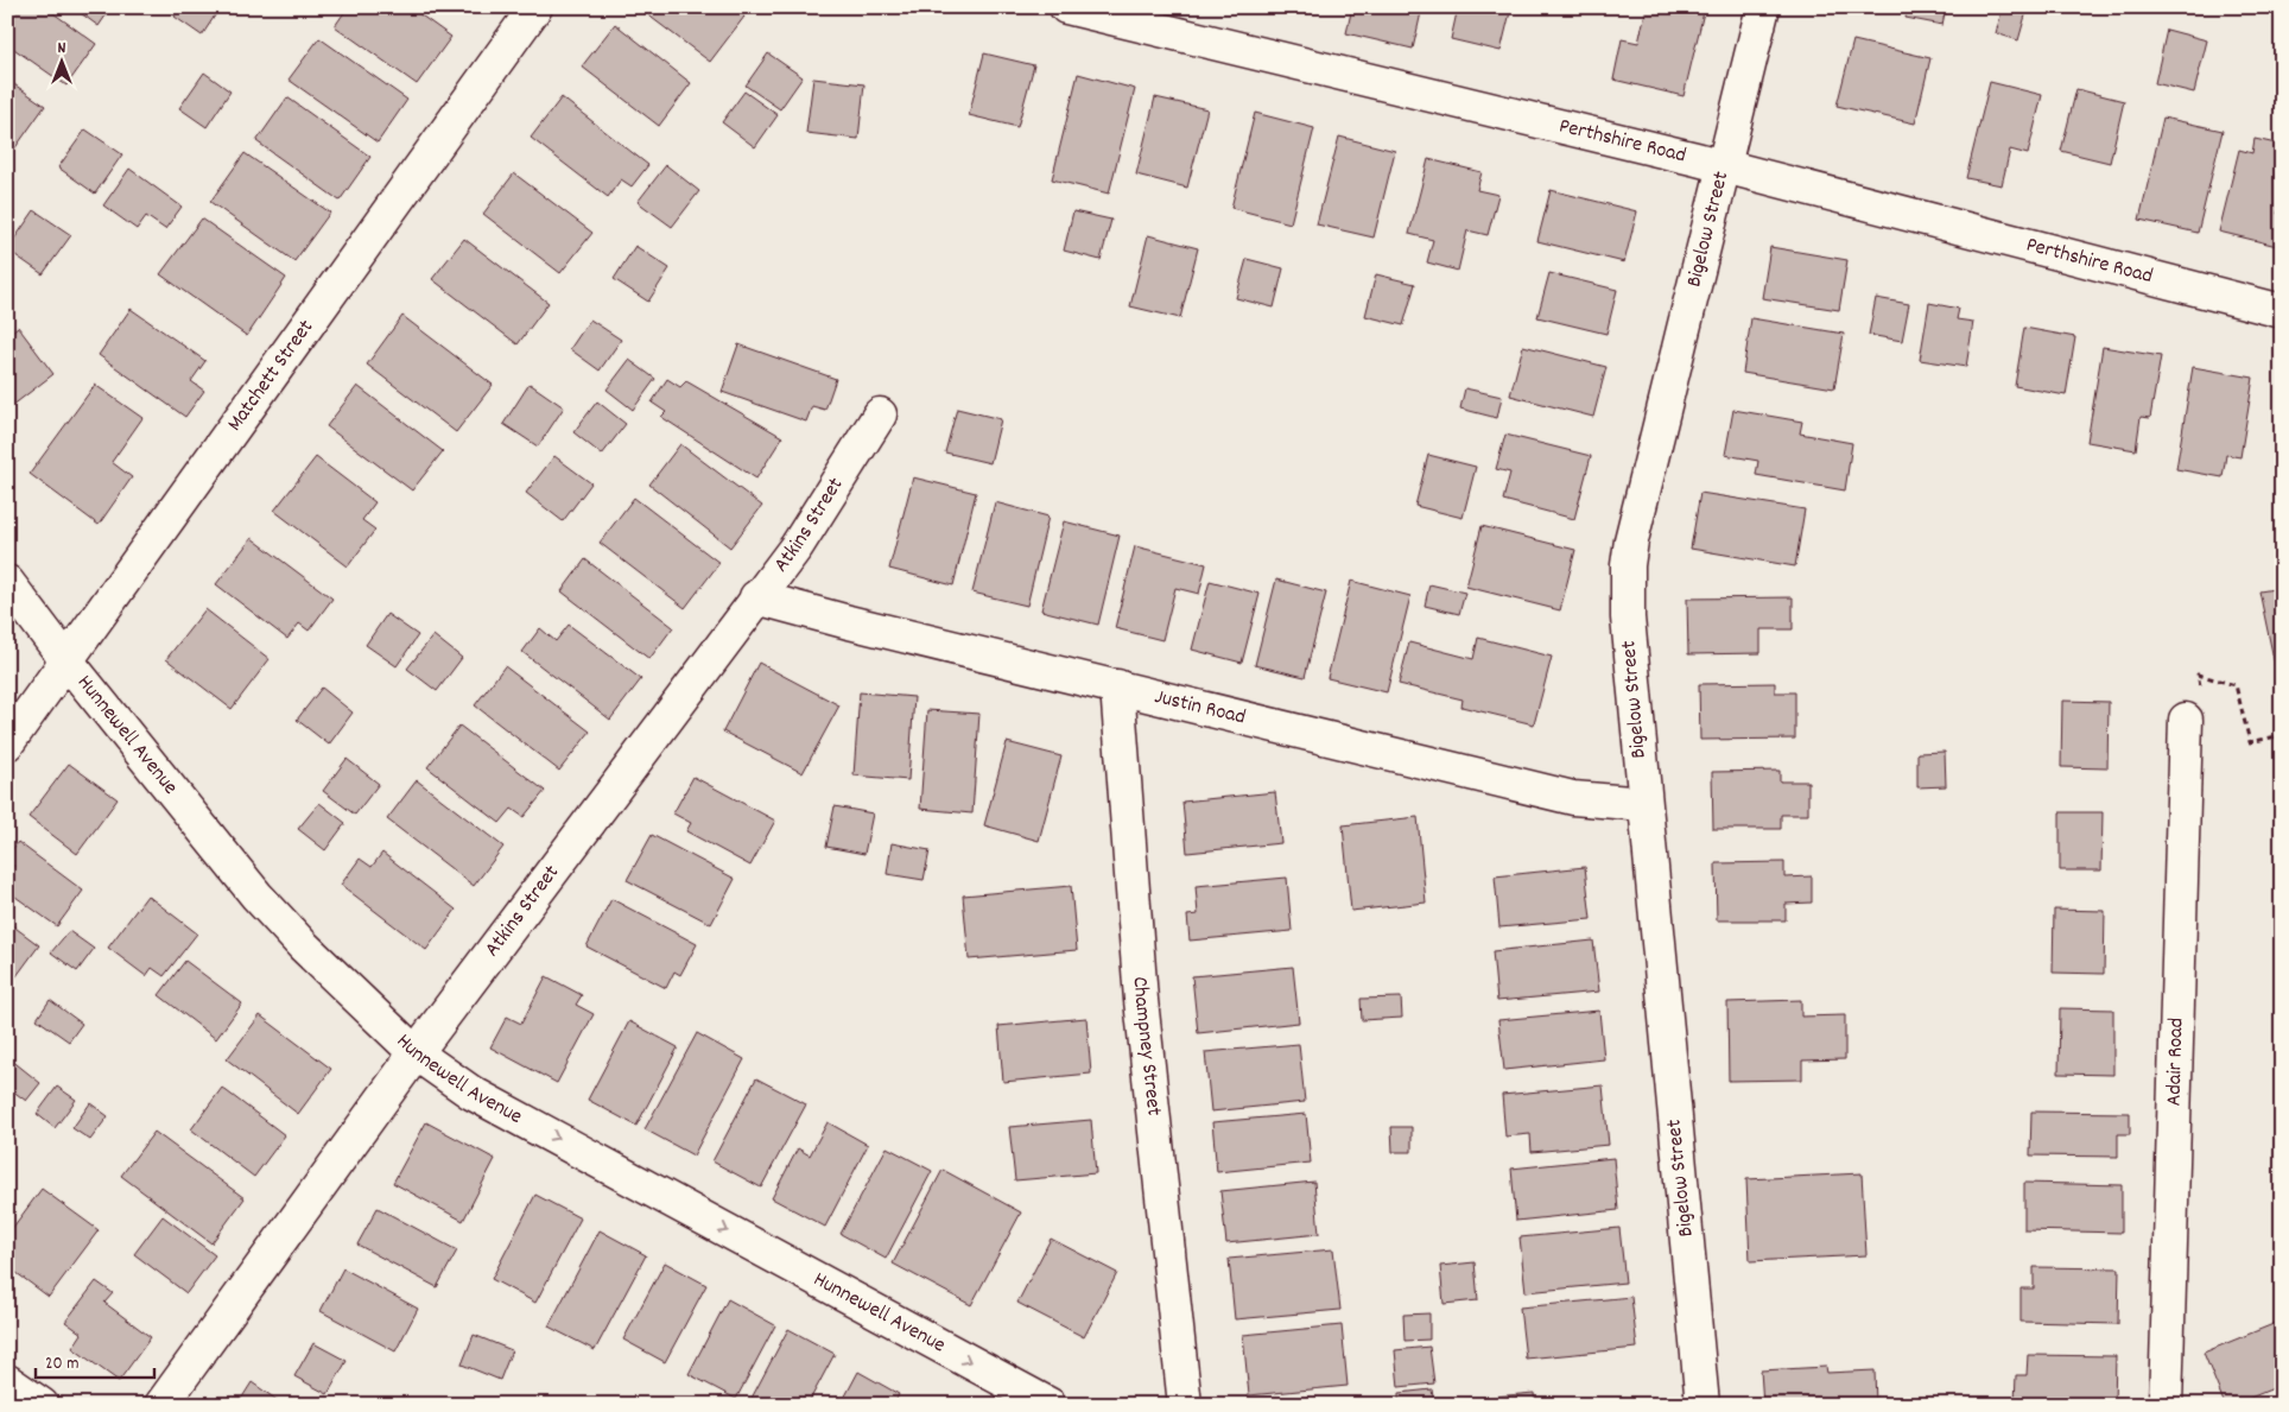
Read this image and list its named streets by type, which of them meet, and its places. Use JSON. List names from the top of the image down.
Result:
{
  "streets": {
    "street": [
      "Perthshire Road",
      "Bigelow Street",
      "Matchett Street",
      "Atkins Street",
      "Justin Road",
      "Hunnewell Avenue",
      "Champney Street",
      "Adair Road"
    ]
  },
  "crossings": [
    ["Perthshire Road", "Bigelow Street"],
    ["Bigelow Street", "Justin Road"],
    ["Matchett Street", "Hunnewell Avenue"],
    ["Atkins Street", "Justin Road"],
    ["Atkins Street", "Hunnewell Avenue"],
    ["Justin Road", "Champney Street"]
  ],
  "one_way": ["Hunnewell Avenue"],
  "scale_bar": "20 m",
  "north": "top"
}
